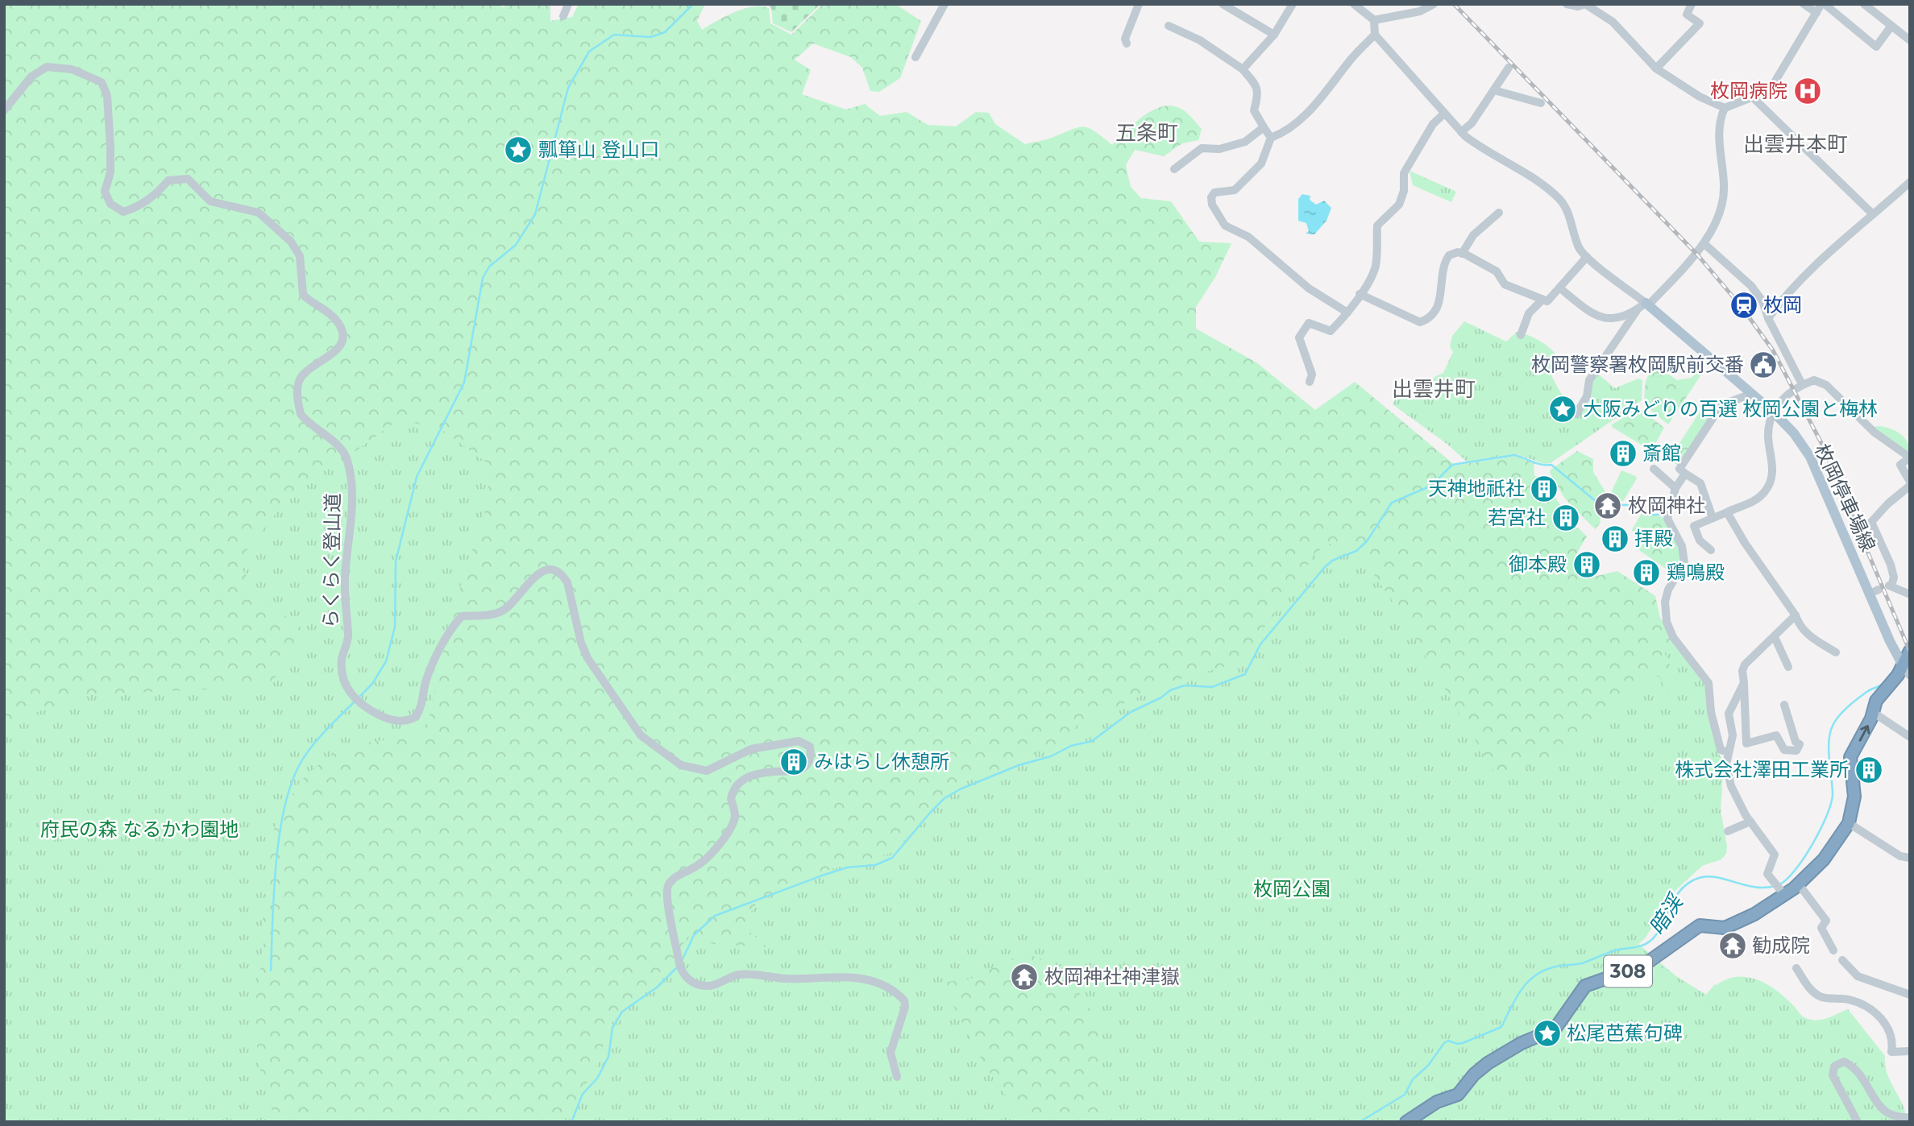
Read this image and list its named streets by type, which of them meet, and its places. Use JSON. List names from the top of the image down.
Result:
{
  "streets": {
    "highway": ["308"],
    "main road": ["枚岡停車場線"],
    "street": ["らくらく登山道"]
  },
  "crossings": [
    ["枚岡停車場線", "308"]
  ],
  "districts": ["五条町", "出雲井本町", "出雲井町"],
  "water": ["暗渓"],
  "parks": ["府民の森 なるかわ園地", "枚岡公園"],
  "places": {
    "hospital": ["枚岡病院"],
    "place": ["瓢箪山 登山口", "大阪みどりの百選 枚岡公園と梅林", "松尾芭蕉句碑"],
    "station": ["枚岡"],
    "public building": ["枚岡警察署枚岡駅前交番"],
    "building": [
      "斎館",
      "天神地祇社",
      "若宮社",
      "拝殿",
      "御本殿",
      "鶏鳴殿",
      "みはらし休憩所",
      "株式会社澤田工業所"
    ],
    "temple": ["枚岡神社", "勧成院", "枚岡神社神津嶽"]
  }
}
